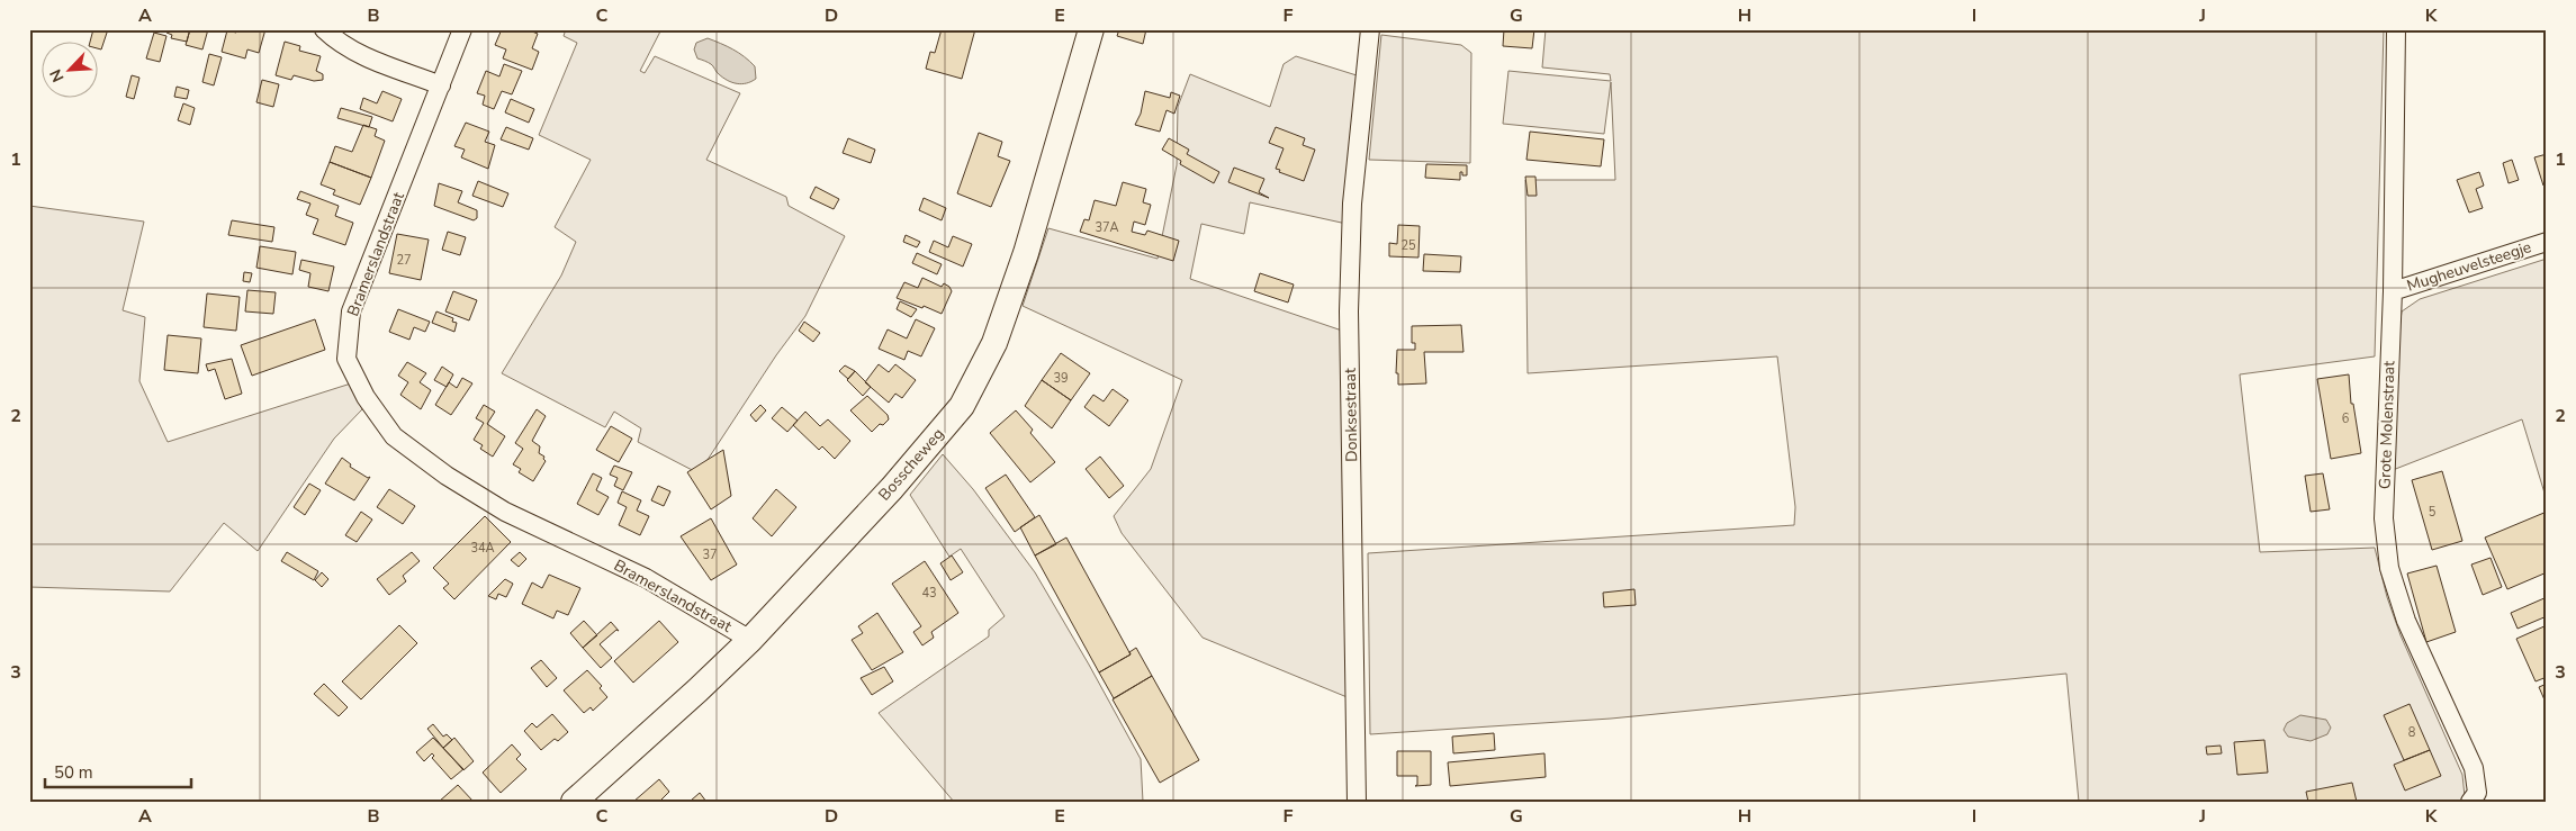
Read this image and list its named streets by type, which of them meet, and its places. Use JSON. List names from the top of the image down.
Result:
{
  "streets": {
    "street": [
      "Bramerslandstraat",
      "Mugheuvelsteegje",
      "Donksestraat",
      "Grote Molenstraat",
      "Bosscheweg"
    ]
  },
  "crossings": [
    ["Bramerslandstraat", "Bosscheweg"],
    ["Mugheuvelsteegje", "Grote Molenstraat"]
  ],
  "house_numbers": [
    "37A",
    "25",
    "27",
    "39",
    "6",
    "5",
    "34A",
    "37",
    "43",
    "8"
  ],
  "scale_bar": "50 m",
  "north": "bottom left",
  "grid": {
    "columns": [
      "A",
      "B",
      "C",
      "D",
      "E",
      "F",
      "G",
      "H",
      "I",
      "J",
      "K"
    ],
    "rows": ["1", "2", "3"]
  }
}
